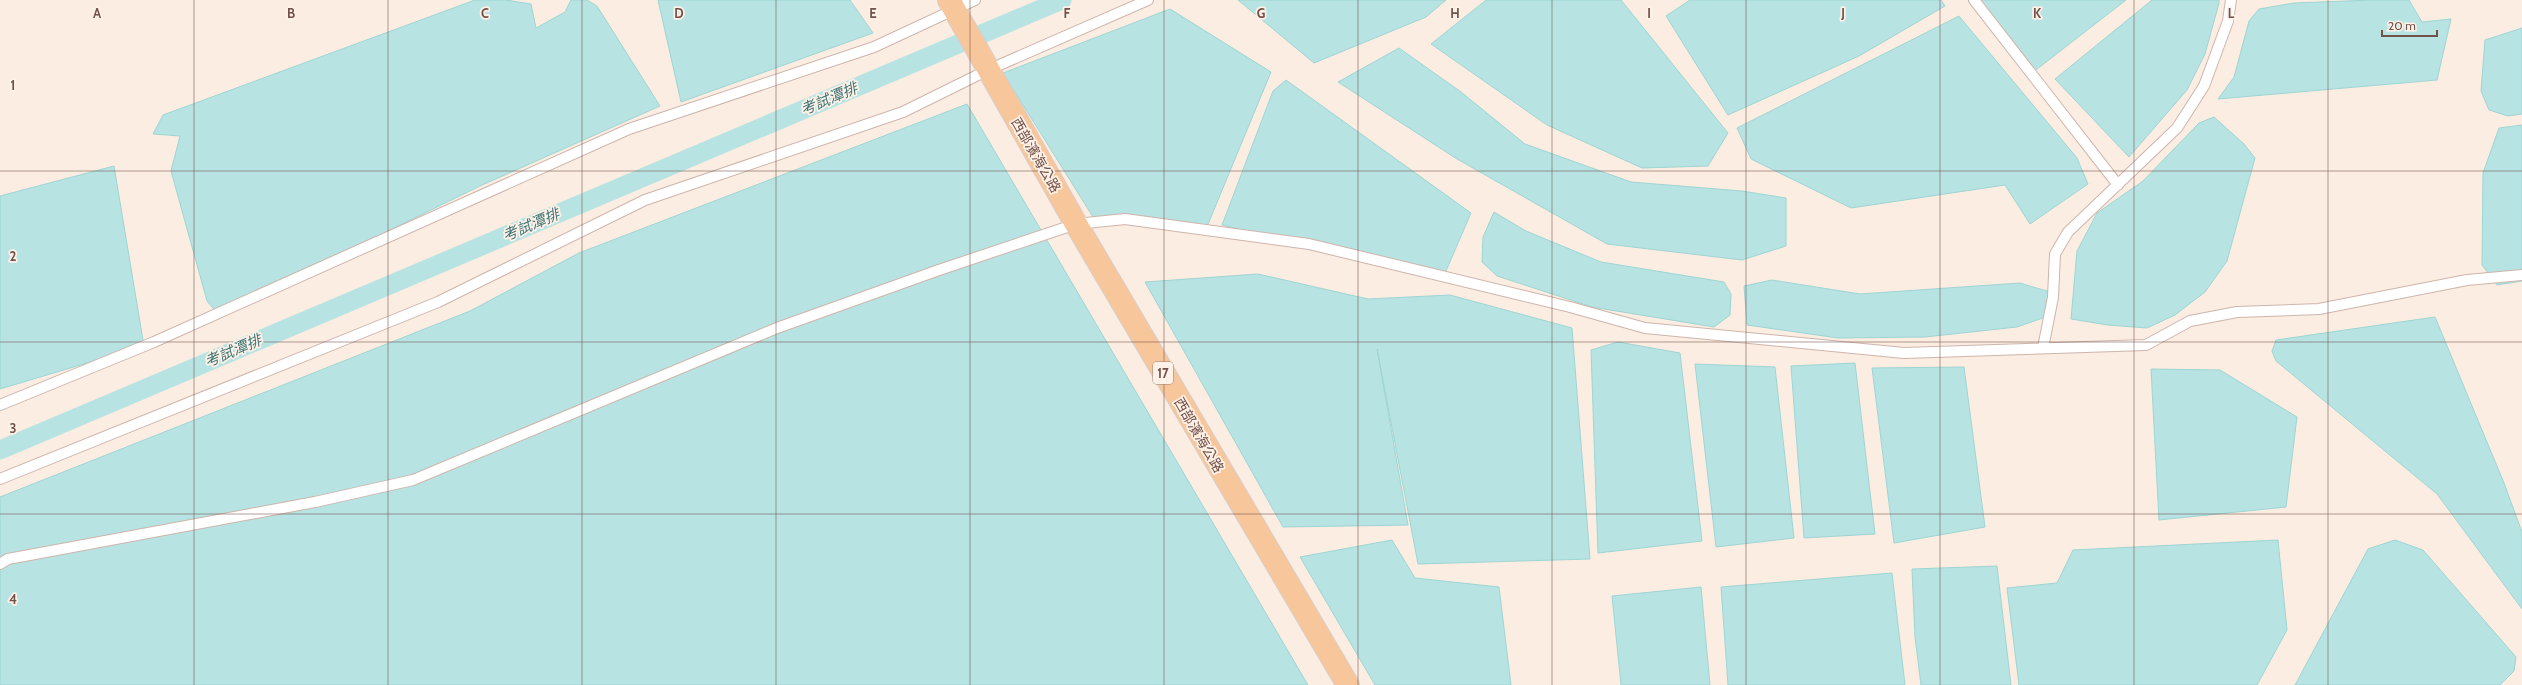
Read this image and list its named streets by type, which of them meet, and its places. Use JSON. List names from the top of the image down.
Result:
{
  "streets": {
    "main road": ["西部濱海公路", "17"]
  },
  "crossings": [
    ["西部濱海公路", "17"]
  ],
  "water": ["考試潭排"],
  "scale_bar": "20 m",
  "grid": {
    "columns": [
      "A",
      "B",
      "C",
      "D",
      "E",
      "F",
      "G",
      "H",
      "I",
      "J",
      "K",
      "L"
    ],
    "rows": [
      "1",
      "2",
      "3",
      "4"
    ]
  }
}
